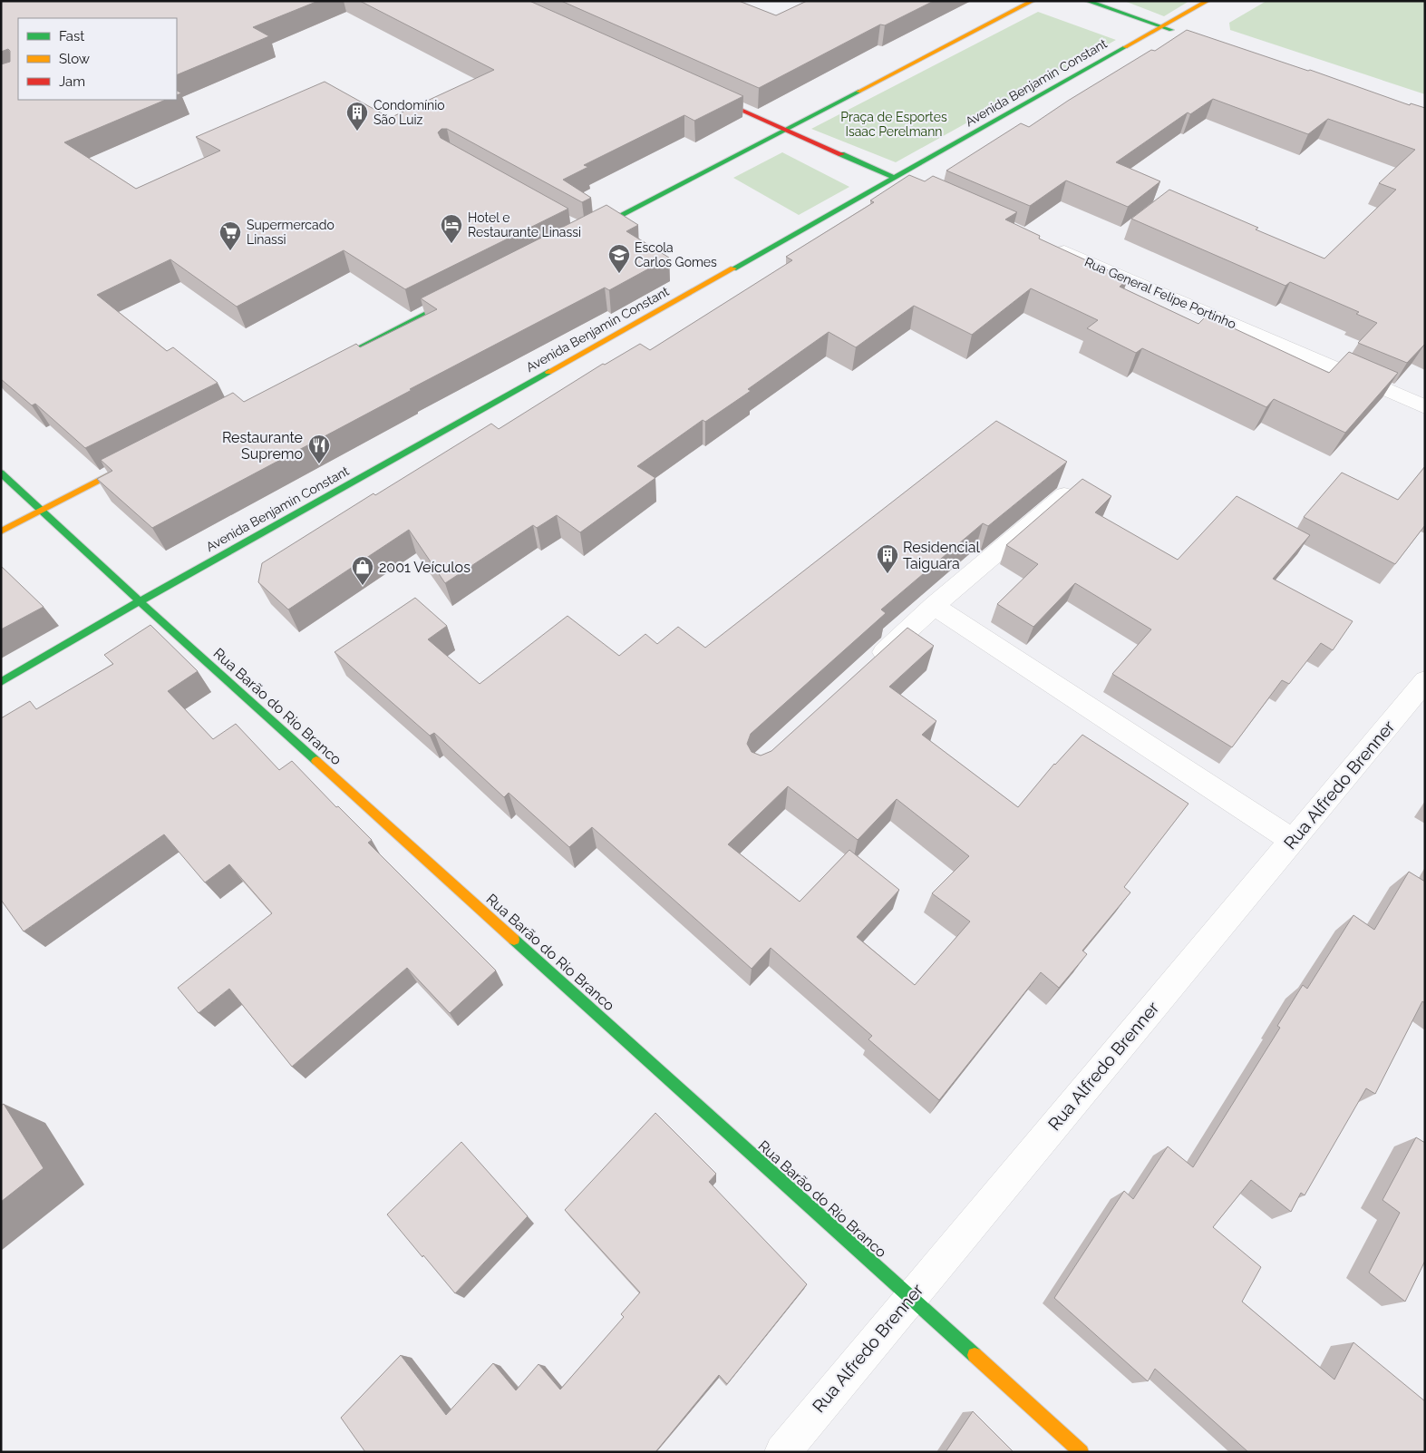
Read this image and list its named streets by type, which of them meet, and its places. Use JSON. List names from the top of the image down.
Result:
{
  "streets": {
    "main road": ["Avenida Benjamin Constant", "Rua Barão do Rio Branco"],
    "street": ["Rua General Felipe Portinho", "Rua Alfredo Brenner"]
  },
  "crossings": [
    ["Avenida Benjamin Constant", "Rua Barão do Rio Branco"],
    ["Rua Barão do Rio Branco", "Rua Alfredo Brenner"]
  ],
  "parks": ["Praça de Esportes Isaac Perelmann"],
  "places": {
    "building": ["Condomínio São Luiz", "Residencial Taiguara"],
    "hotel": ["Hotel e Restaurante Linassi"],
    "supermarket": ["Supermercado Linassi"],
    "school or university": ["Escola Carlos Gomes"],
    "restaurant": ["Restaurante Supremo"],
    "shop": ["2001 Veículos"]
  },
  "legend": ["Fast", "Slow", "Jam"]
}
